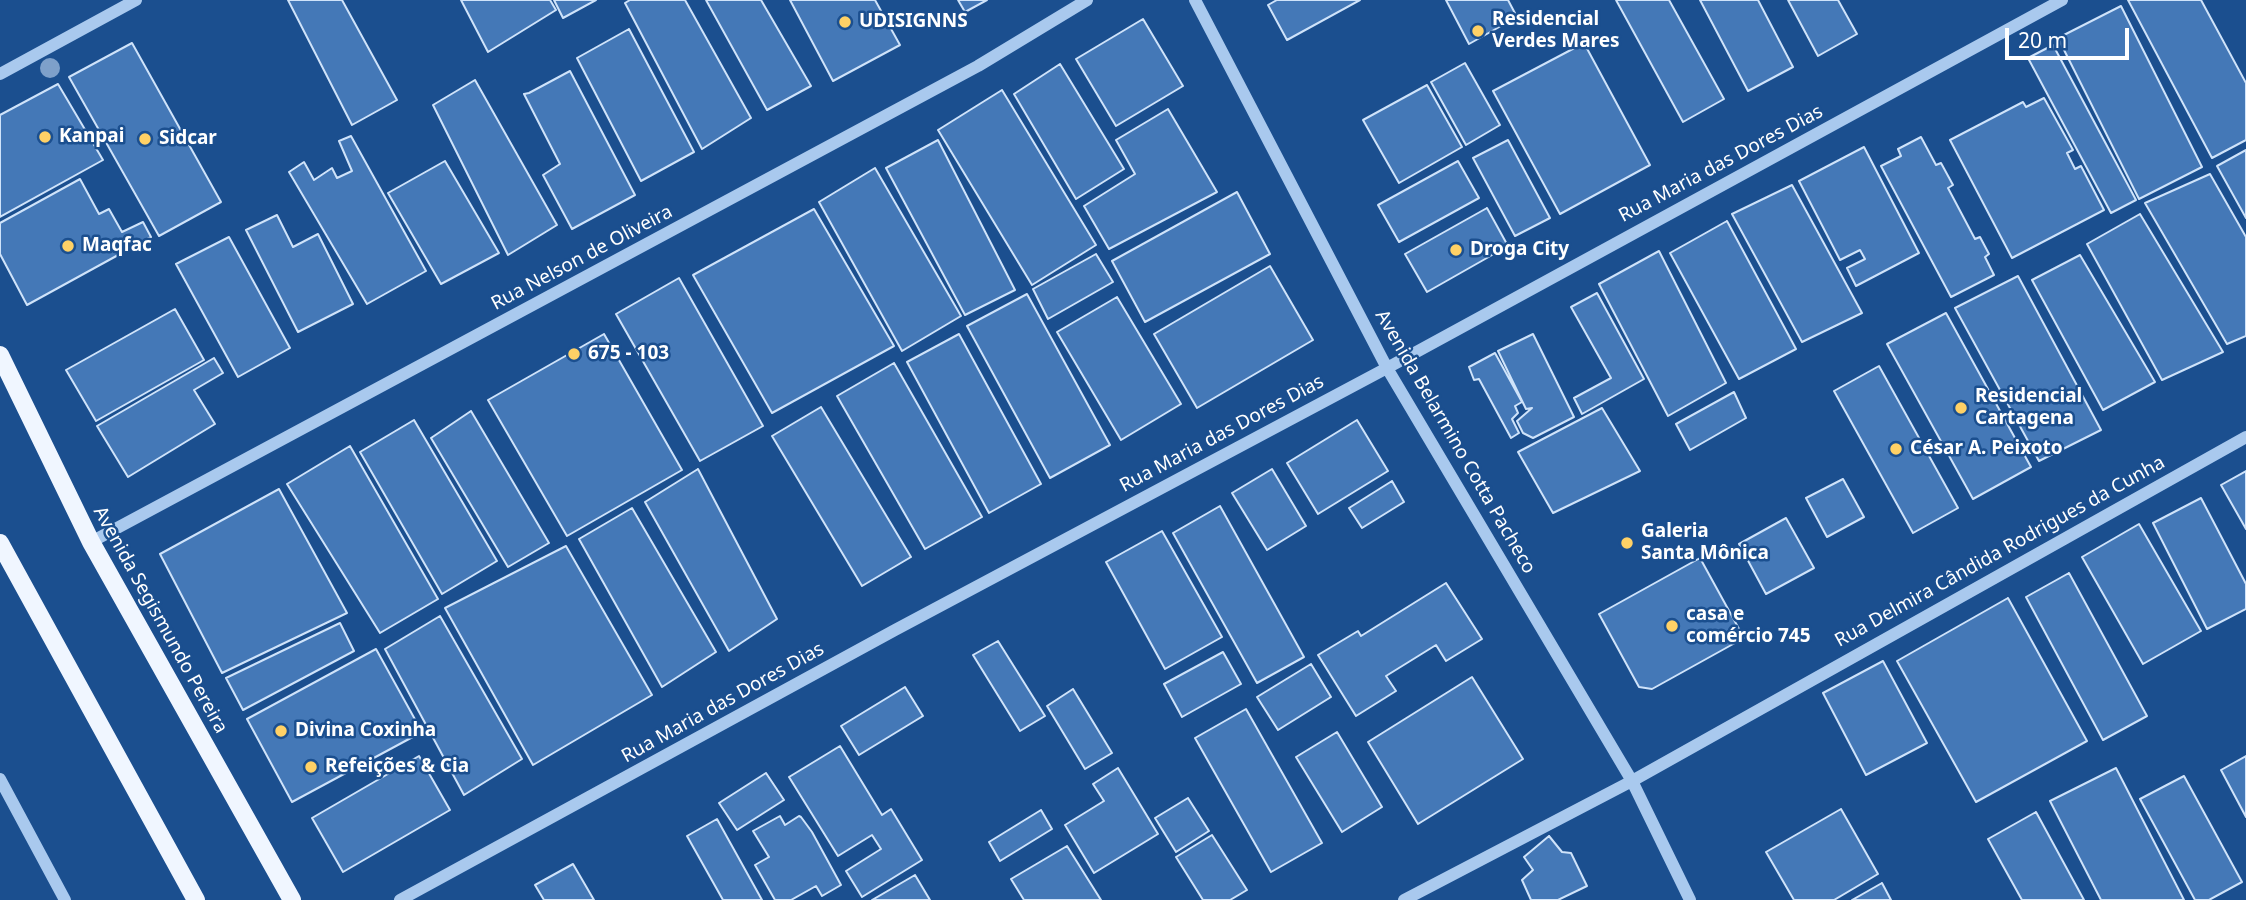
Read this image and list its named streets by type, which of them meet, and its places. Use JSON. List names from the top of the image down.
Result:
{
  "streets": {
    "main road": ["Avenida Segismundo Pereira"],
    "street": [
      "Rua Maria das Dores Dias",
      "Rua Nelson de Oliveira",
      "Avenida Belarmino Cotta Pacheco",
      "Rua Delmira Cândida Rodrigues da Cunha"
    ]
  },
  "crossings": [
    ["Rua Maria das Dores Dias", "Avenida Belarmino Cotta Pacheco"],
    ["Rua Nelson de Oliveira", "Avenida Segismundo Pereira"],
    ["Avenida Belarmino Cotta Pacheco", "Rua Delmira Cândida Rodrigues da Cunha"]
  ],
  "places": [
    "UDISIGNNS",
    "Residencial Verdes Mares",
    "Kanpai",
    "Sidcar",
    "Maqfac",
    "Droga City",
    "675 - 103",
    "Residencial Cartagena",
    "César A. Peixoto",
    "Galeria Santa Mônica",
    "casa e comércio 745",
    "Divina Coxinha",
    "Refeições & Cia"
  ],
  "scale_bar": "20 m"
}
